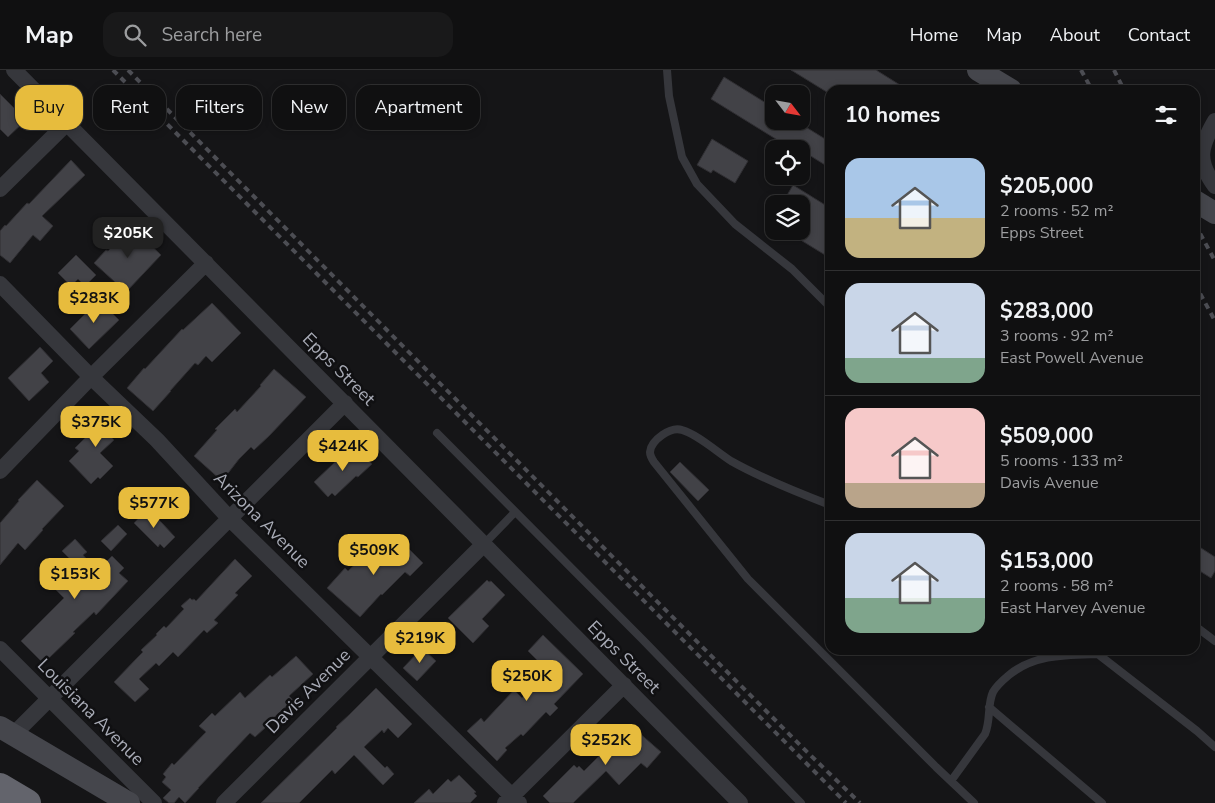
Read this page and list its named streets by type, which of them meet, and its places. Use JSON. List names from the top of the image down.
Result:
{
  "streets": {
    "street": [
      "Epps Street",
      "Arizona Avenue",
      "Davis Avenue",
      "Louisiana Avenue"
    ]
  },
  "crossings": [
    ["Epps Street", "Davis Avenue"],
    ["Arizona Avenue", "Davis Avenue"]
  ],
  "north": "bottom right",
  "page": {
    "header": "Map",
    "search": "Search here",
    "nav": [
      "Home",
      "Map",
      "About",
      "Contact"
    ],
    "chip": [
      "Buy",
      "Rent",
      "Filters",
      "New",
      "Apartment"
    ],
    "heading": "10 homes",
    "list": [
      {
        "name": "$205,000",
        "note": "2 rooms · 52 m² · Epps Street"
      },
      {
        "name": "$283,000",
        "note": "3 rooms · 92 m² · East Powell Avenue"
      },
      {
        "name": "$509,000",
        "note": "5 rooms · 133 m² · Davis Avenue"
      },
      {
        "name": "$153,000",
        "note": "2 rooms · 58 m² · East Harvey Avenue"
      }
    ],
    "price": [
      "$205K",
      "$283K",
      "$375K",
      "$424K",
      "$577K",
      "$509K",
      "$153K",
      "$219K",
      "$250K",
      "$252K"
    ]
  }
}
